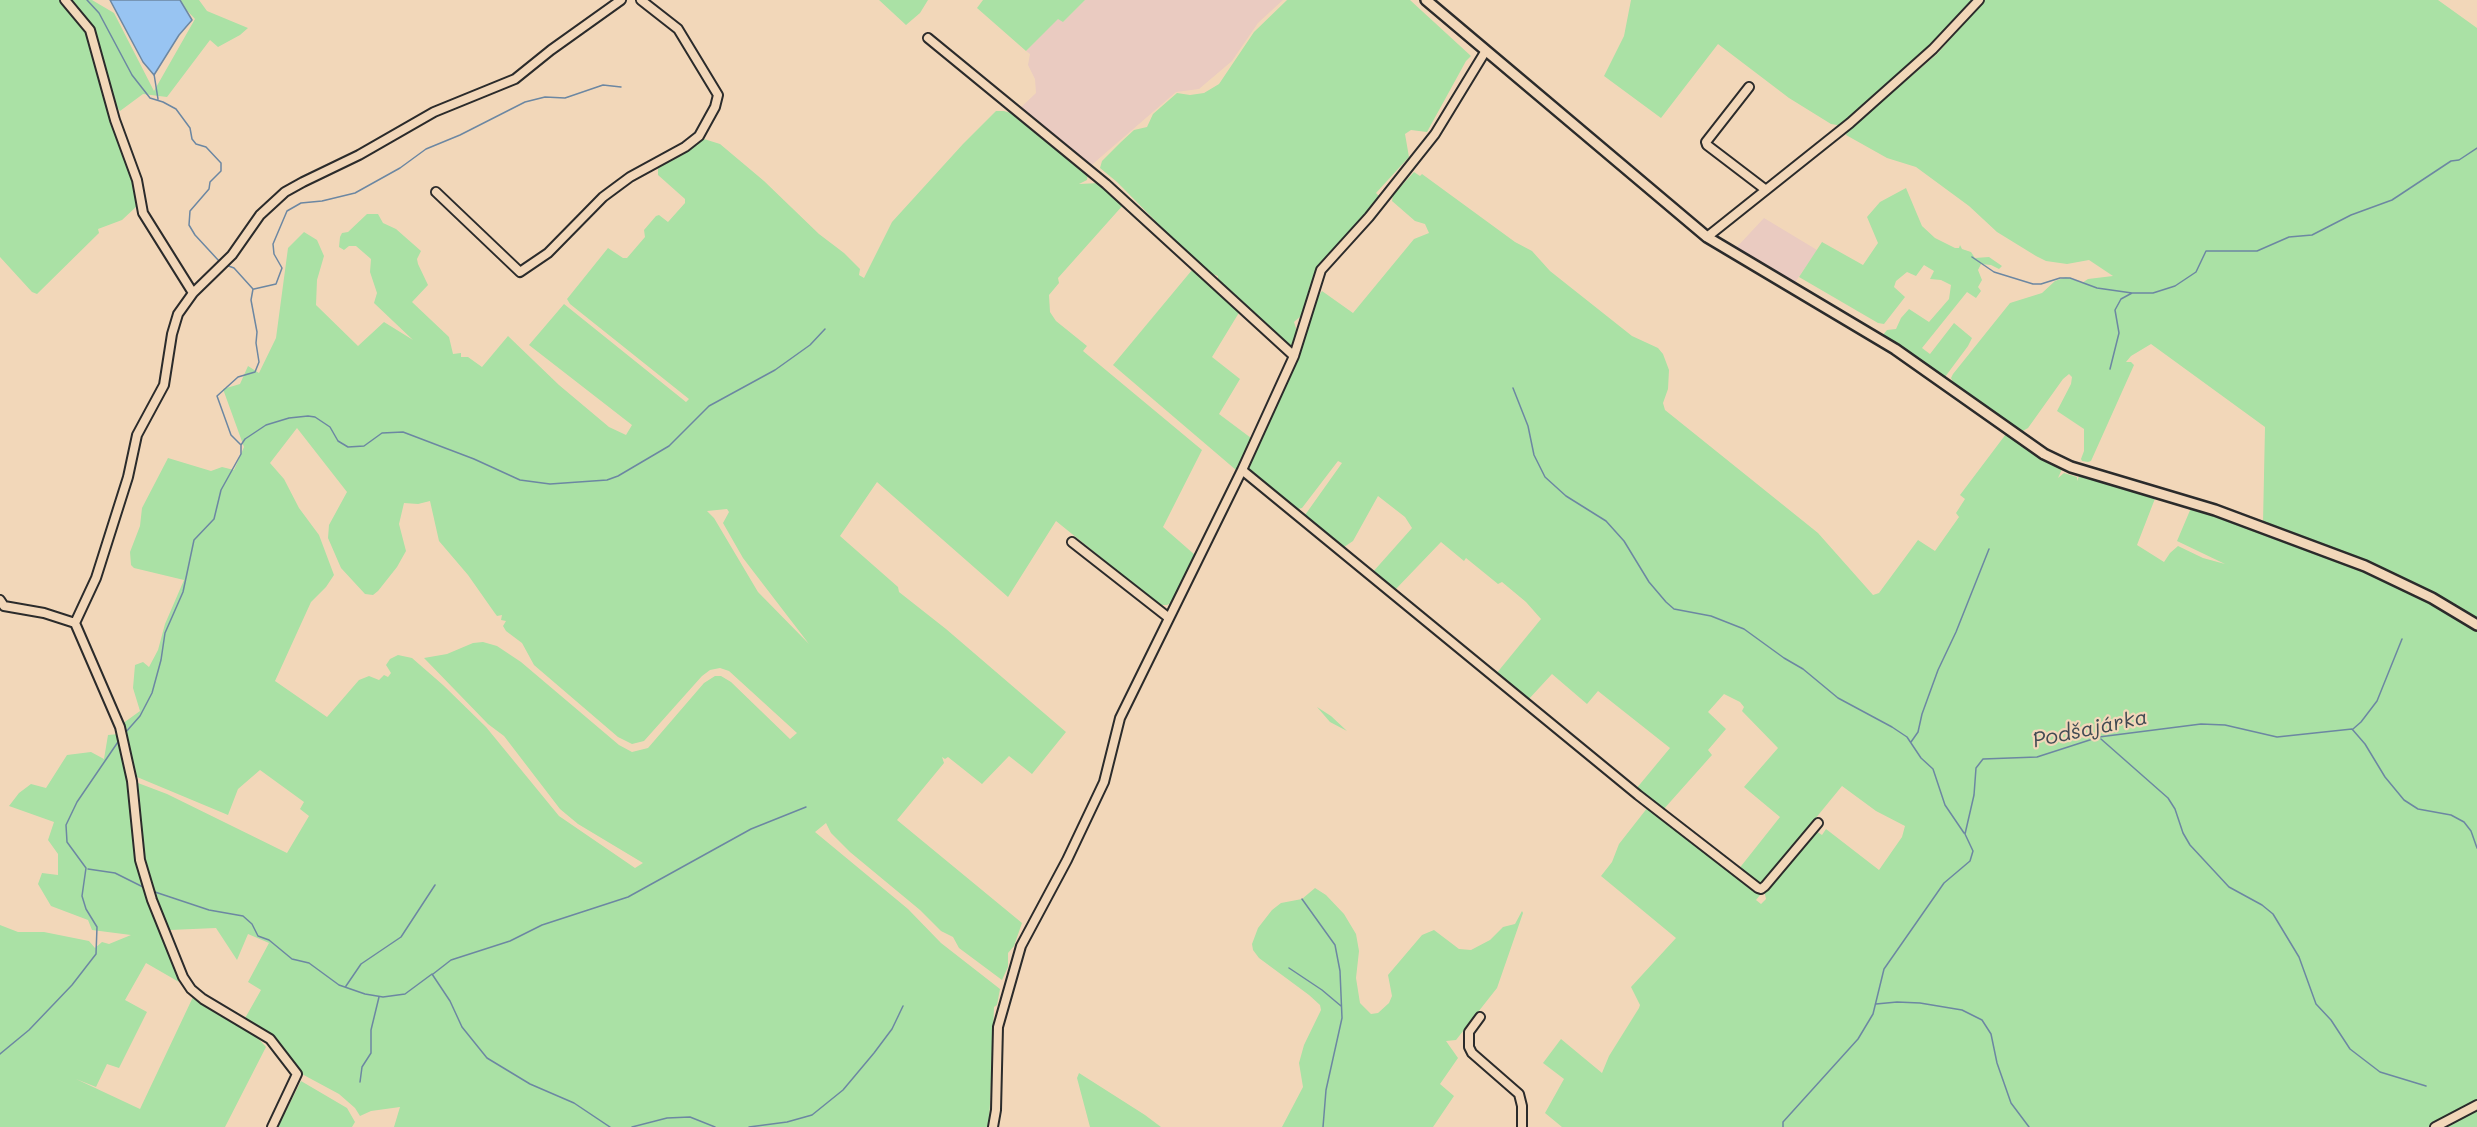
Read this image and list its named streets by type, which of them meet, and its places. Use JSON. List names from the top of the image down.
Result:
{
  "water": ["Podšajárka"]
}
